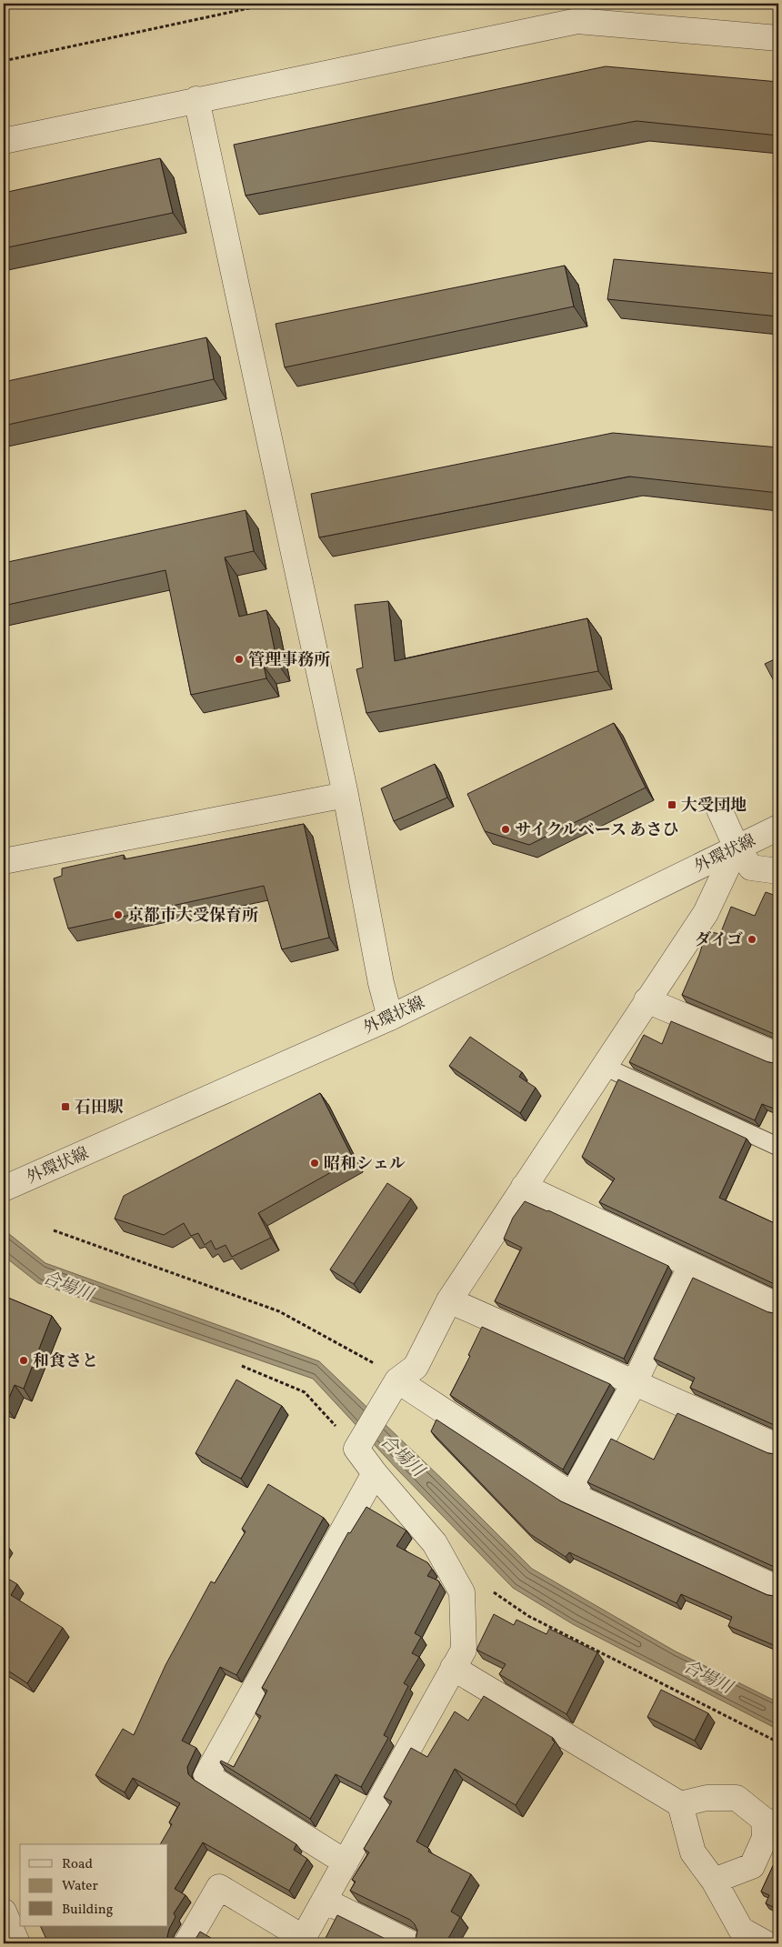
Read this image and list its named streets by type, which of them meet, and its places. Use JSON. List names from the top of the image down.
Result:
{
  "streets": {
    "street": ["外環状線"]
  },
  "water": ["合場川"],
  "places": {
    "other": [
      "管理事務所",
      "サイクルベース あさひ",
      "京都市大受保育所",
      "ダイゴ",
      "昭和シェル",
      "和食さと"
    ],
    "transit": ["大受団地", "石田駅"]
  },
  "legend": ["Road", "Water", "Building"]
}
